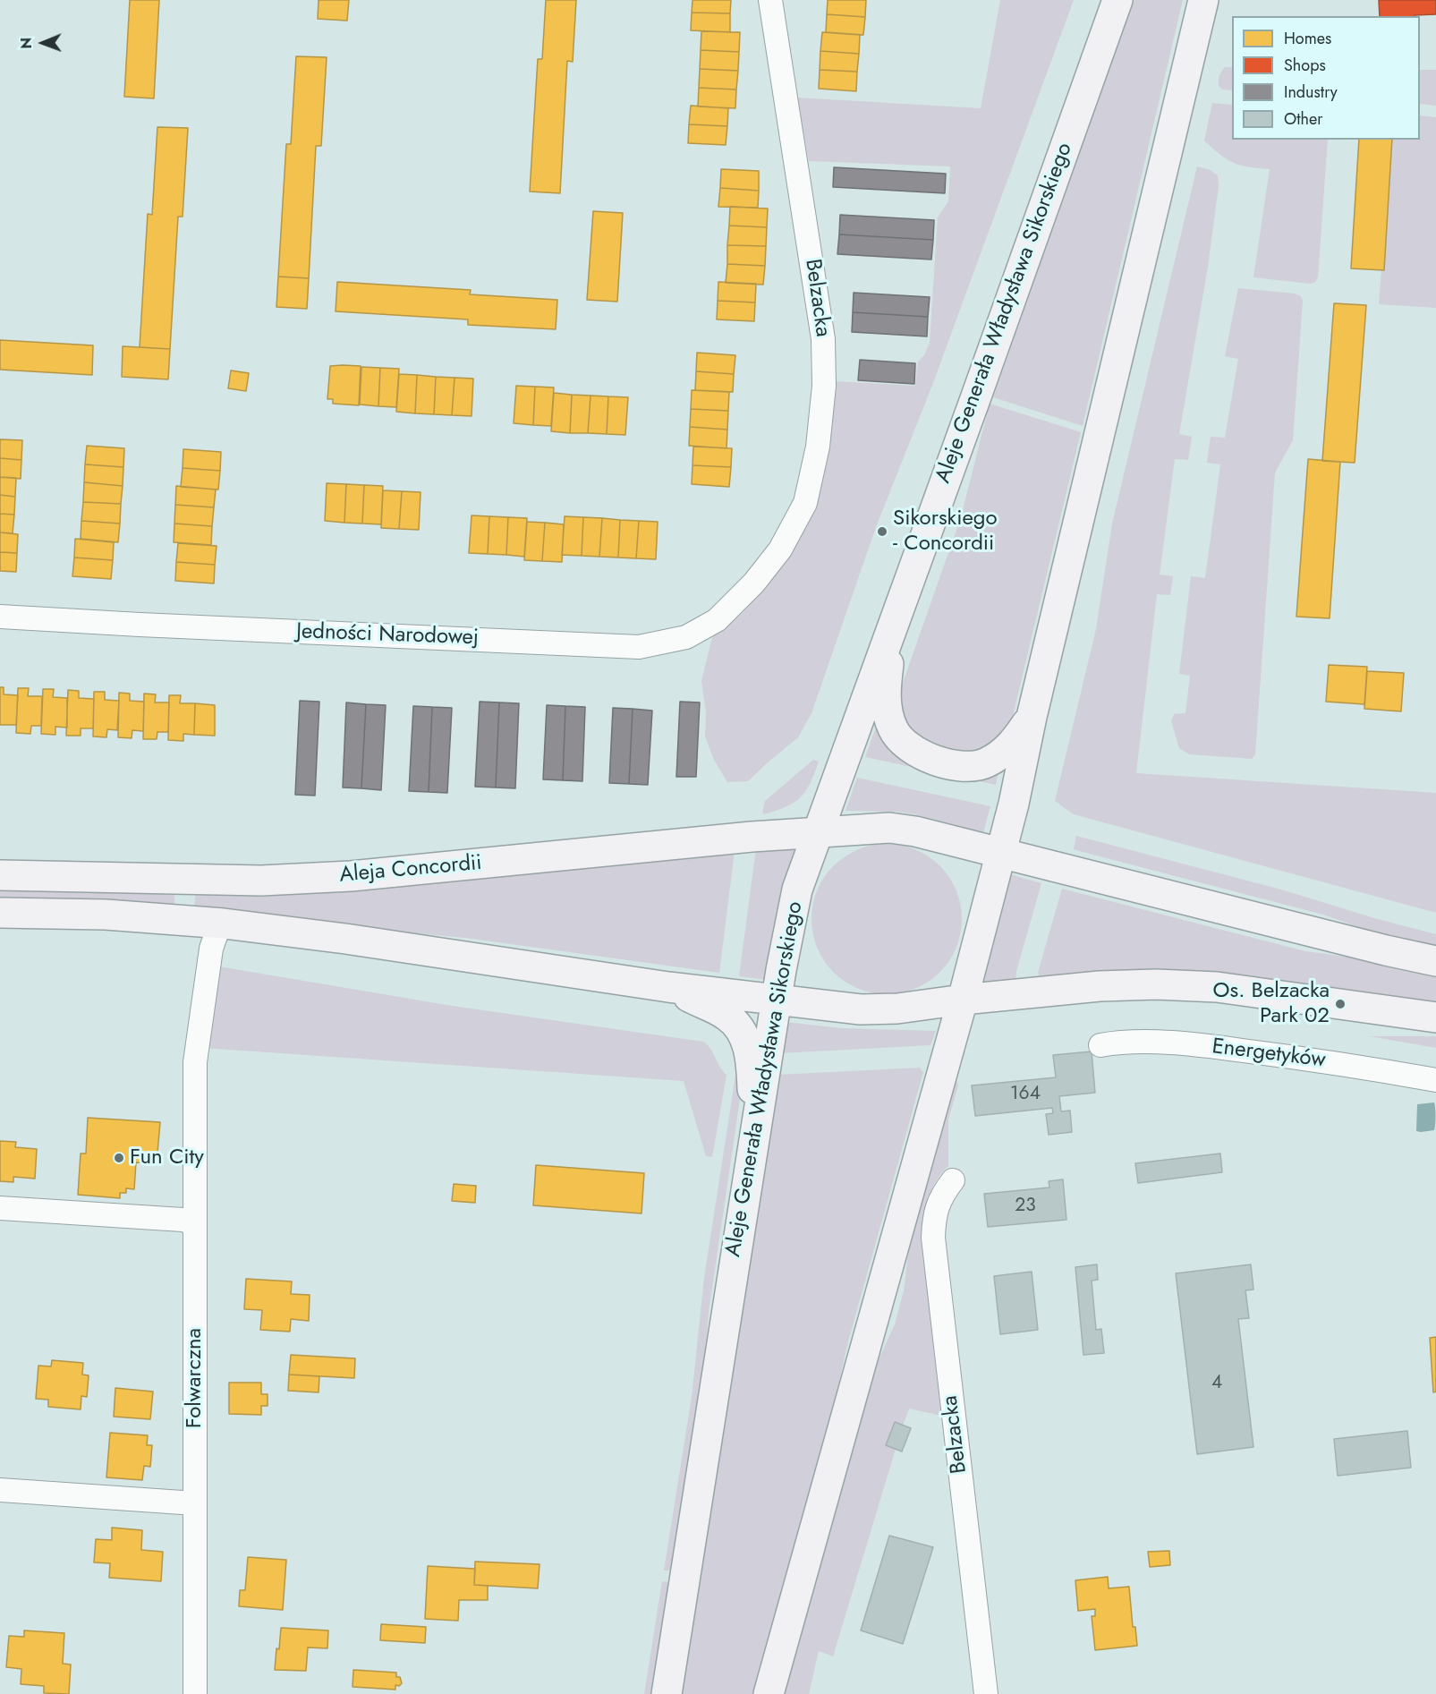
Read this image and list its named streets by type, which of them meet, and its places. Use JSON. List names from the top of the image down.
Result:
{
  "streets": {
    "main road": ["Aleje Generała Władysława Sikorskiego", "Aleja Concordii"],
    "street": [
      "Belzacka",
      "Jedności Narodowej",
      "Energetyków",
      "Folwarczna"
    ]
  },
  "crossings": [
    ["Belzacka", "Jedności Narodowej"],
    ["Aleje Generała Władysława Sikorskiego", "Aleja Concordii"]
  ],
  "places": ["Sikorskiego - Concordii", "Os. Belzacka Park 02", "Fun City"],
  "house_numbers": ["164", "23", "4"],
  "legend": [
    "Homes",
    "Shops",
    "Industry",
    "Other"
  ],
  "north": "left"
}
